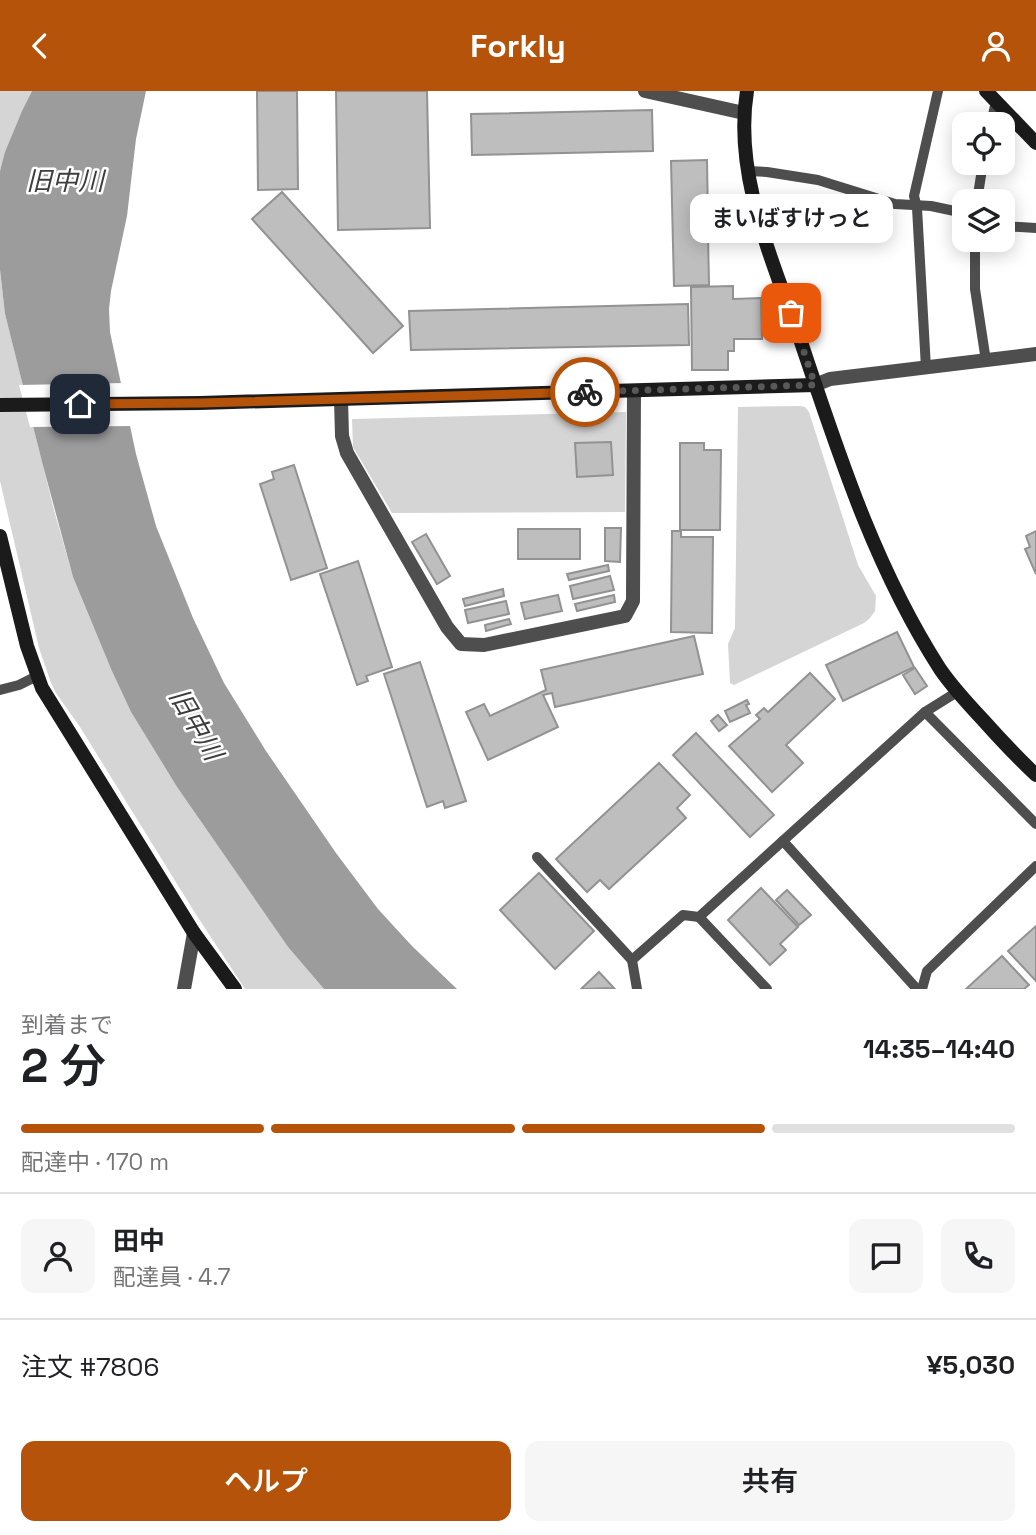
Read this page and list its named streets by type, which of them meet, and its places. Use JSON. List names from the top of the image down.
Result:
{
  "water": ["旧中川"],
  "places": ["まいばすけっと"],
  "page": {
    "header": "Forkly",
    "bubble": "まいばすけっと",
    "heading": ["2 分", "到着まで", "14:35–14:40"],
    "panel": [
      "田中",
      "配達員 · 4.7",
      "注文 #7806",
      "¥5,030"
    ],
    "bar": "配達中 · 170 m",
    "buttons": ["ヘルプ", "共有"]
  }
}
